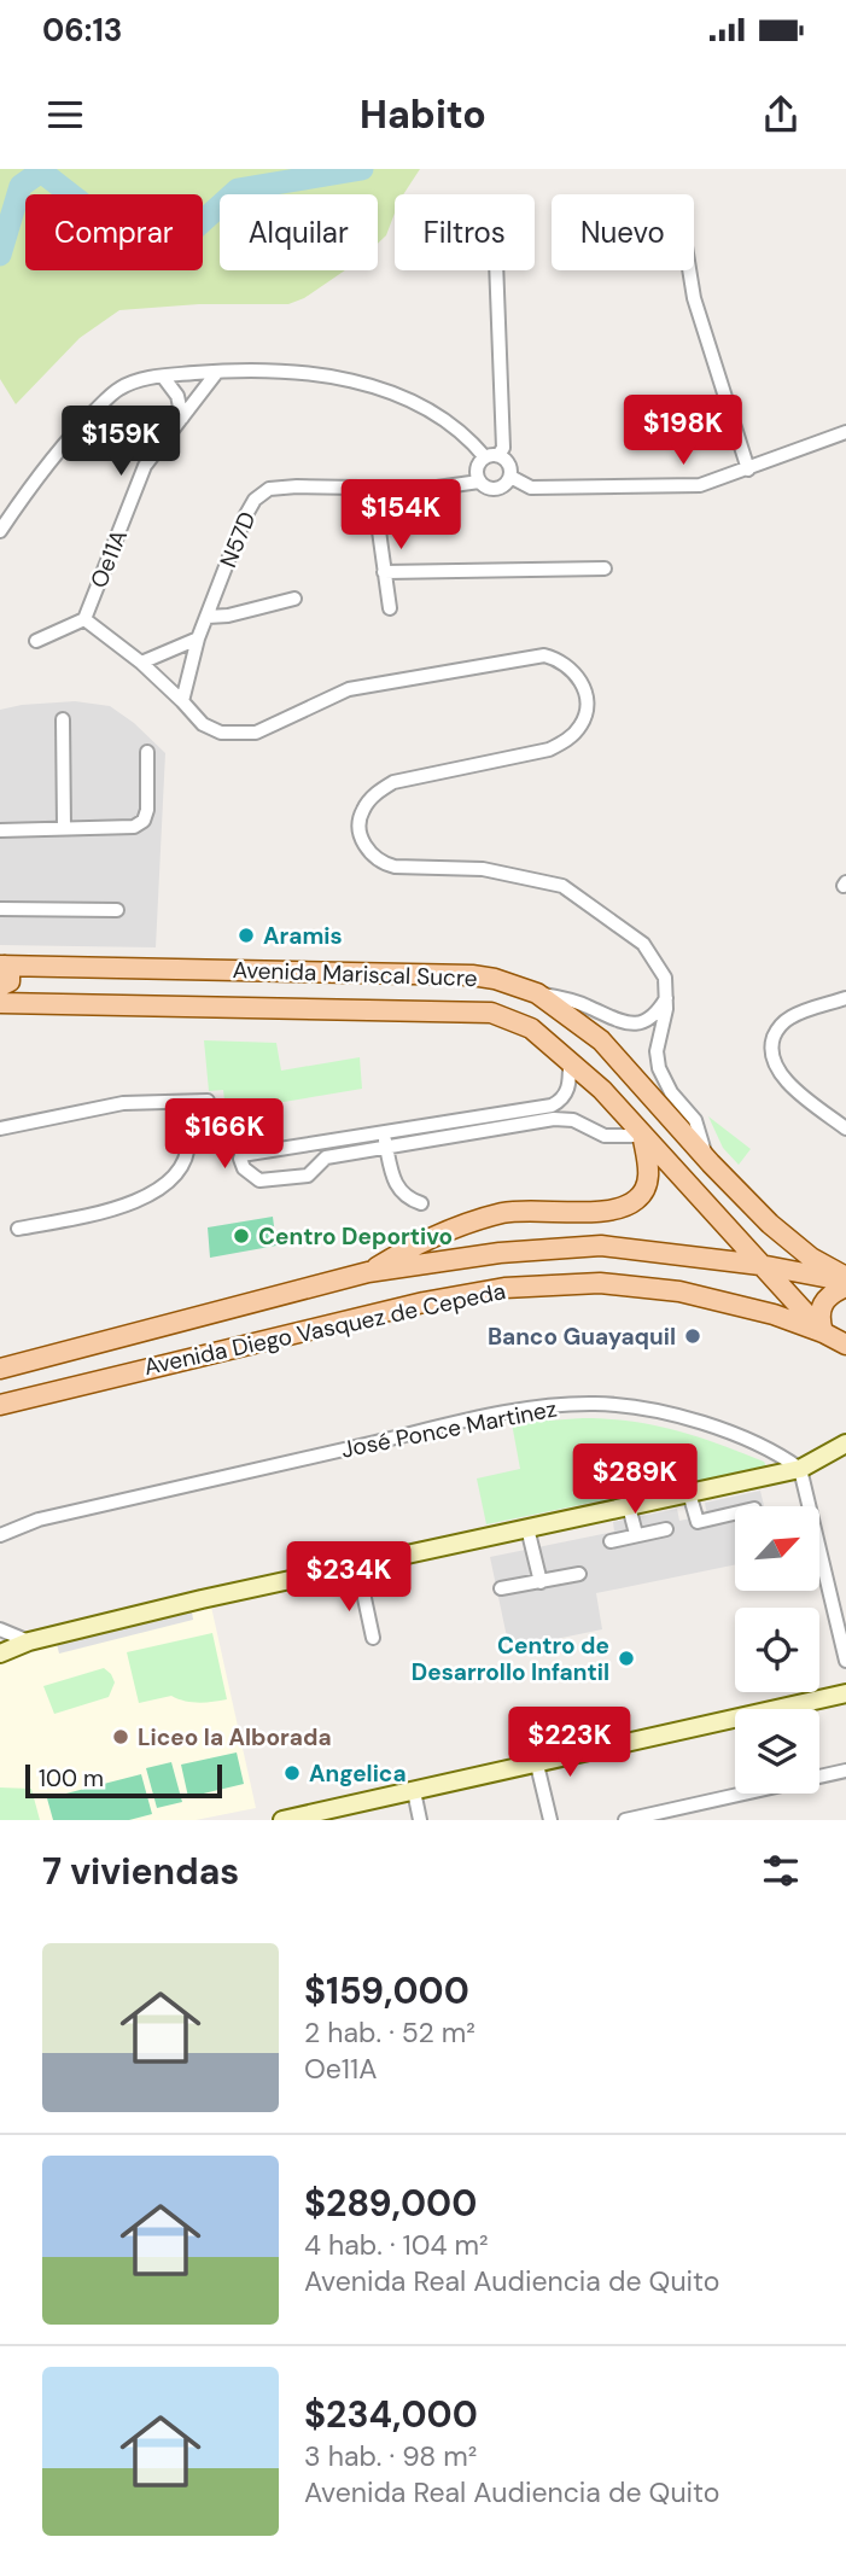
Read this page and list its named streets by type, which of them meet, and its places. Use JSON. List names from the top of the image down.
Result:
{
  "streets": {
    "main road": ["Avenida Mariscal Sucre", "Avenida Diego Vasquez de Cepeda"],
    "street": ["N57D", "Oe11A", "José Ponce Martinez"]
  },
  "crossings": [
    ["Avenida Mariscal Sucre", "Avenida Diego Vasquez de Cepeda"]
  ],
  "places": [
    "Aramis",
    "Centro Deportivo",
    "Banco Guayaquil",
    "Centro de Desarrollo Infantil",
    "Liceo la Alborada",
    "Angelica"
  ],
  "scale_bar": "100 m",
  "north": "top right",
  "page": {
    "status": "06:13",
    "header": "Habito",
    "chip": [
      "Comprar",
      "Alquilar",
      "Filtros",
      "Nuevo"
    ],
    "price": [
      "$198K",
      "$159K",
      "$154K",
      "$166K",
      "$289K",
      "$234K",
      "$223K"
    ],
    "scale": "100 m",
    "heading": "7 viviendas",
    "list": [
      {
        "name": "$159,000",
        "note": "2 hab. · 52 m² · Oe11A"
      },
      {
        "name": "$289,000",
        "note": "4 hab. · 104 m² · Avenida Real Audiencia de Quito"
      },
      {
        "name": "$234,000",
        "note": "3 hab. · 98 m² · Avenida Real Audiencia de Quito"
      }
    ]
  }
}
